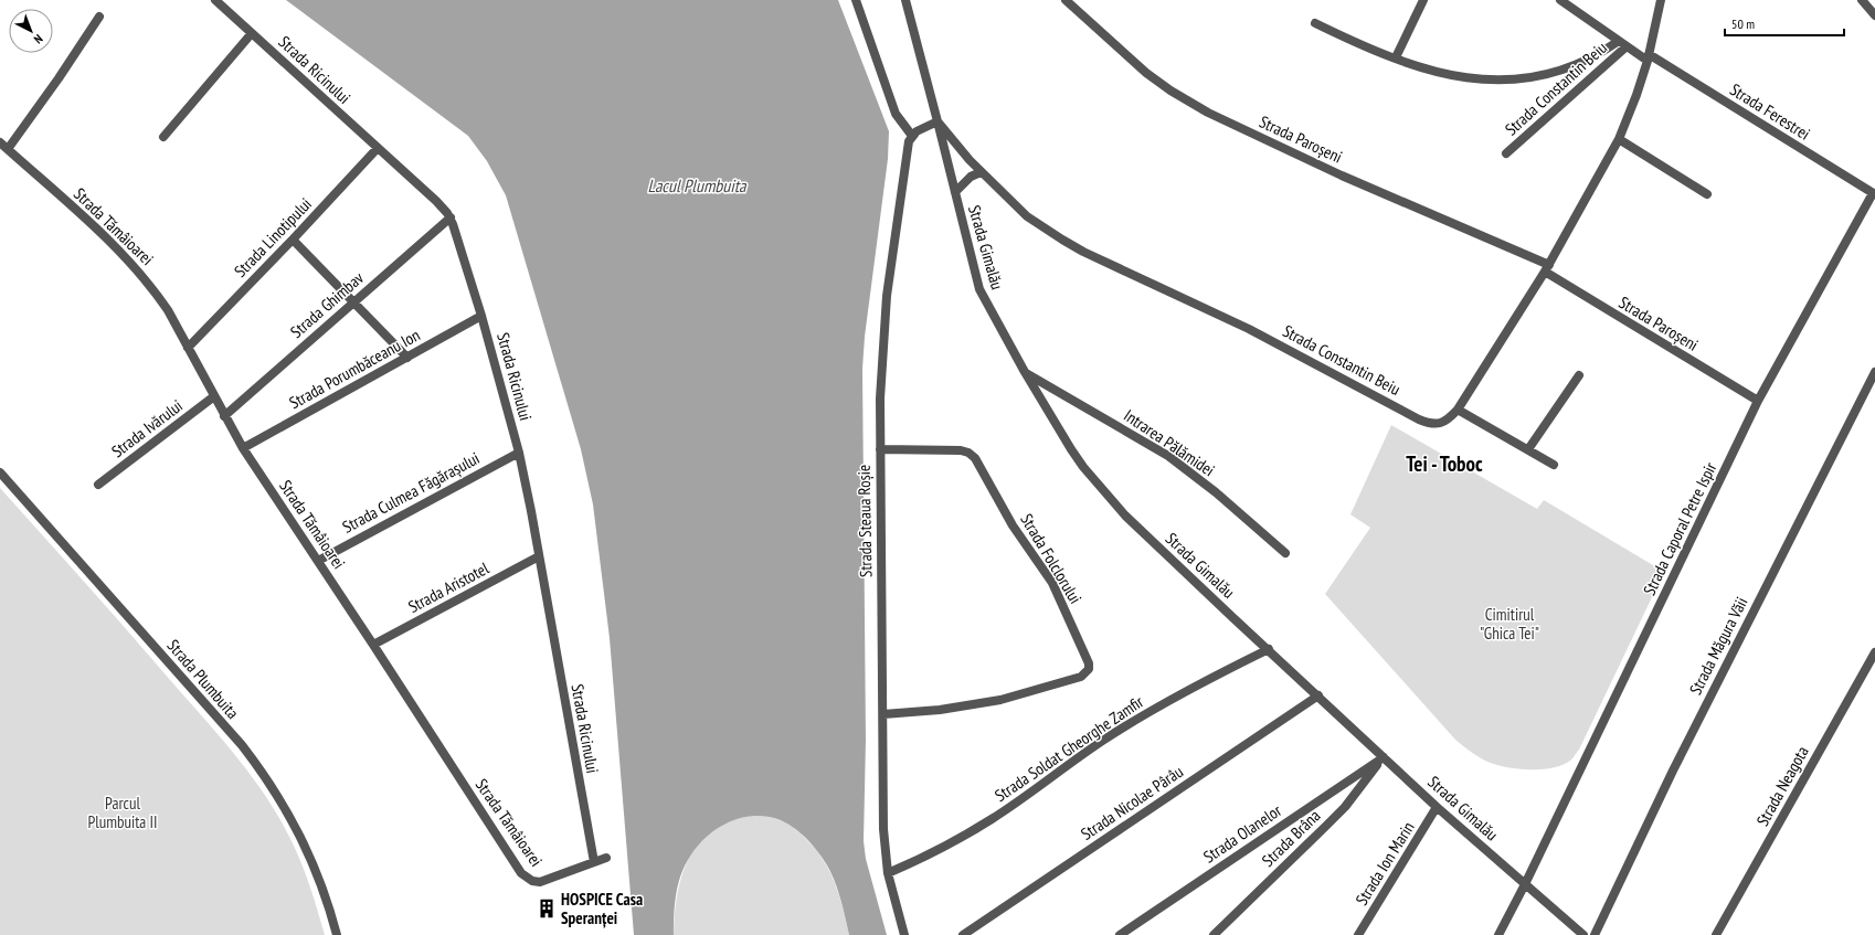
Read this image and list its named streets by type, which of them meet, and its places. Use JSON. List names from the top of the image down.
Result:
{
  "streets": {
    "street": [
      "Strada Ricinului",
      "Strada Constantin Beiu",
      "Strada Ferestrei",
      "Strada Paroșeni",
      "Strada Tămâioarei",
      "Strada Linotipului",
      "Strada Gimalău",
      "Strada Ghimbav",
      "Strada Porumbăceanu Ion",
      "Strada Ivărului",
      "Intrarea Pălămidei",
      "Strada Culmea Făgărașului",
      "Strada Steaua Roșie",
      "Strada Caporal Petre Ispir",
      "Strada Folclorului",
      "Strada Aristotel",
      "Strada Măgura Văii",
      "Strada Plumbuita",
      "Strada Soldat Gheorghe Zamfir",
      "Strada Neagota",
      "Strada Nicolae Pârâu",
      "Strada Olanelor",
      "Strada Brâna",
      "Strada Ion Marin"
    ]
  },
  "crossings": [
    ["Strada Ricinului", "Strada Tămâioarei"],
    ["Strada Ricinului", "Strada Linotipului"],
    ["Strada Ricinului", "Strada Ghimbav"],
    ["Strada Ricinului", "Strada Porumbăceanu Ion"],
    ["Strada Ricinului", "Strada Culmea Făgărașului"],
    ["Strada Ricinului", "Strada Aristotel"],
    ["Strada Constantin Beiu", "Strada Ferestrei"],
    ["Strada Constantin Beiu", "Strada Paroșeni"],
    ["Strada Constantin Beiu", "Strada Gimalău"],
    ["Strada Ferestrei", "Strada Caporal Petre Ispir"],
    ["Strada Paroșeni", "Strada Caporal Petre Ispir"],
    ["Strada Tămâioarei", "Strada Linotipului"],
    ["Strada Tămâioarei", "Strada Ghimbav"],
    ["Strada Tămâioarei", "Strada Porumbăceanu Ion"],
    ["Strada Tămâioarei", "Strada Ivărului"],
    ["Strada Tămâioarei", "Strada Culmea Făgărașului"],
    ["Strada Tămâioarei", "Strada Aristotel"],
    ["Strada Gimalău", "Intrarea Pălămidei"],
    ["Strada Gimalău", "Strada Caporal Petre Ispir"],
    ["Strada Gimalău", "Strada Soldat Gheorghe Zamfir"],
    ["Strada Gimalău", "Strada Nicolae Pârâu"],
    ["Strada Gimalău", "Strada Olanelor"],
    ["Strada Gimalău", "Strada Brâna"],
    ["Strada Gimalău", "Strada Ion Marin"],
    ["Strada Steaua Roșie", "Strada Folclorului"],
    ["Strada Steaua Roșie", "Strada Soldat Gheorghe Zamfir"],
    ["Strada Olanelor", "Strada Brâna"]
  ],
  "districts": ["Tei - Toboc"],
  "water": ["Lacul Plumbuita"],
  "parks": ["Cimitirul \"Ghica Tei\"", "Parcul Plumbuita II"],
  "places": {
    "building": ["HOSPICE Casa Speranței"]
  },
  "scale_bar": "50 m",
  "north": "bottom right"
}
